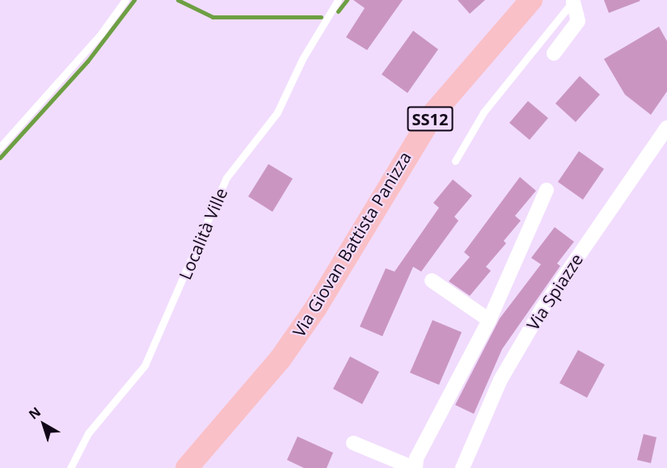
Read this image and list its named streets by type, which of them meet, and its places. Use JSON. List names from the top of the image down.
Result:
{
  "streets": {
    "main road": ["SS12", "Via Giovan Battista Panizza"],
    "street": ["Via Spiazze"],
    "lane": ["Località Ville"]
  },
  "north": "top left"
}
